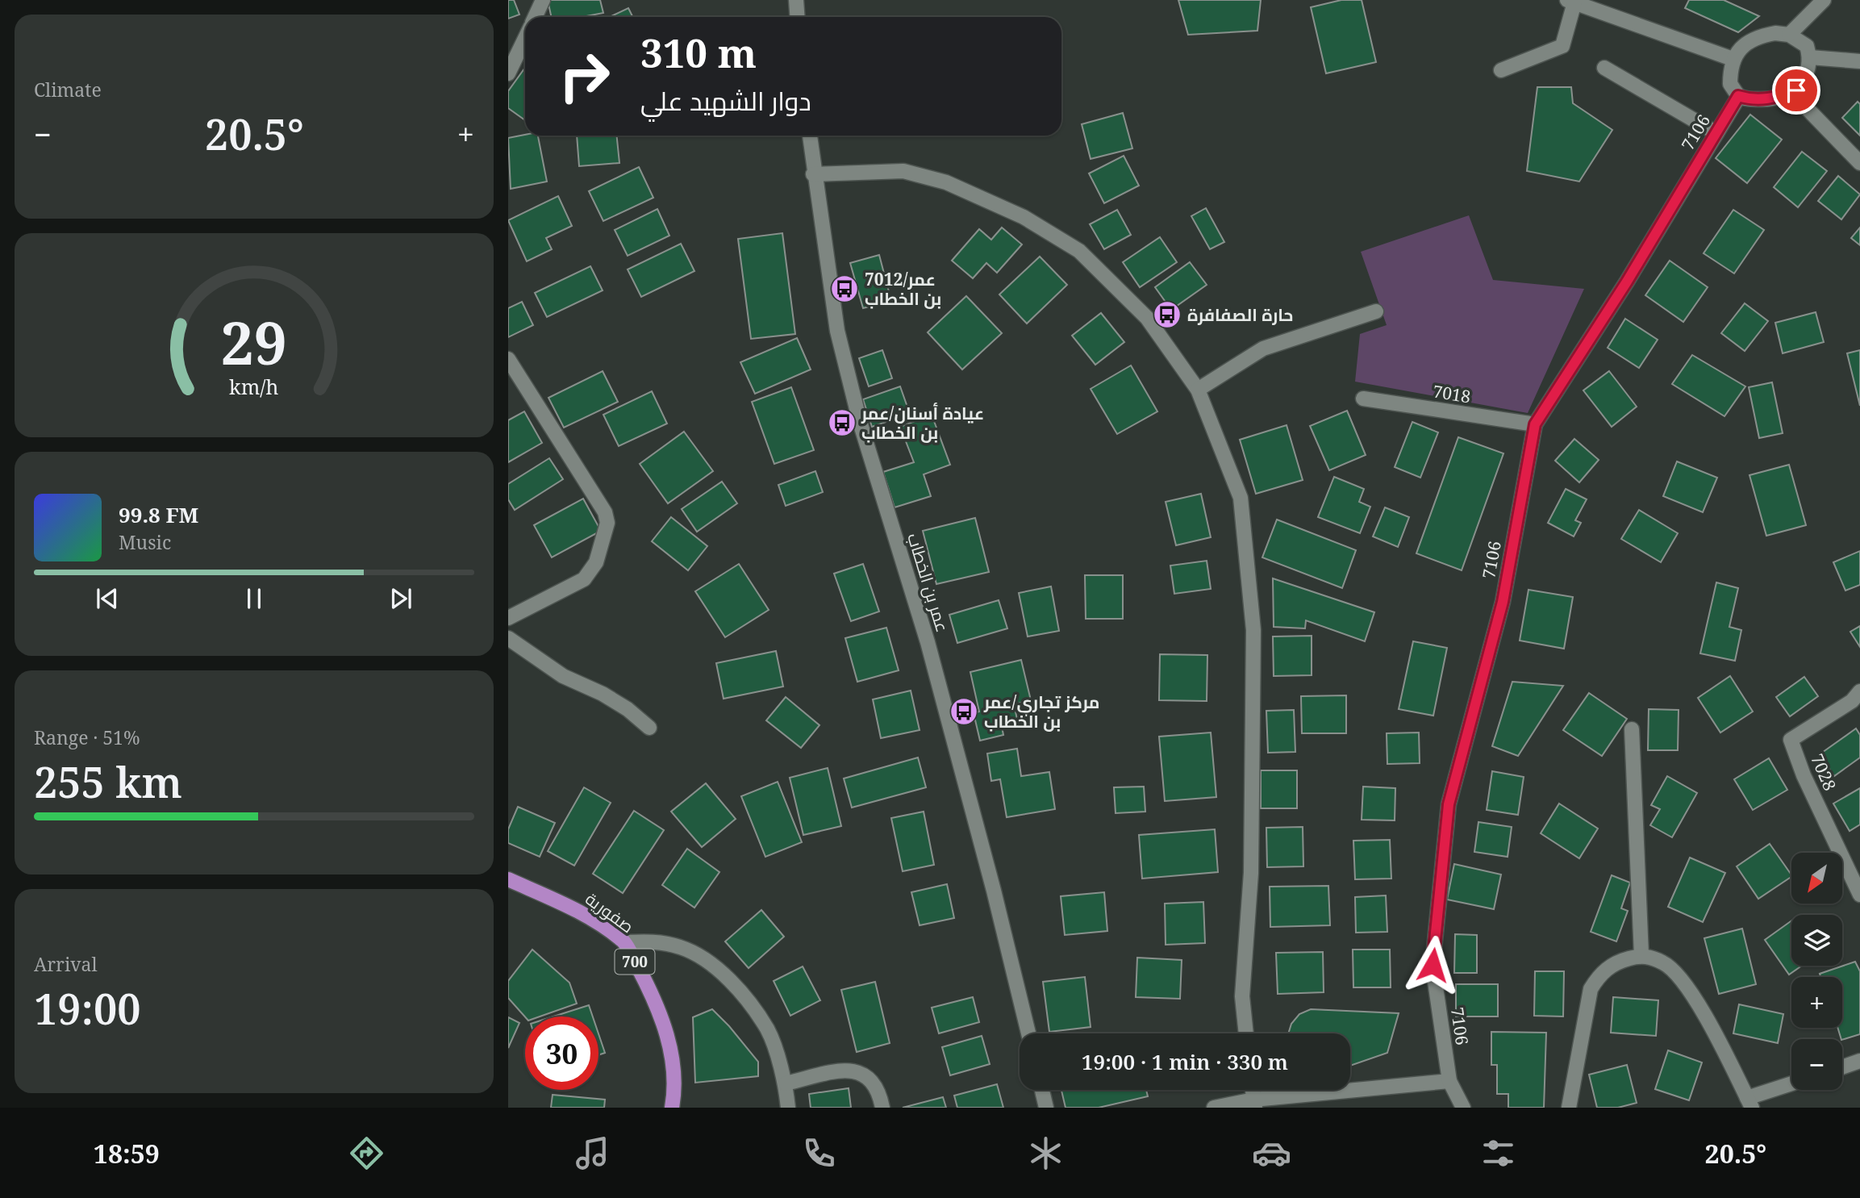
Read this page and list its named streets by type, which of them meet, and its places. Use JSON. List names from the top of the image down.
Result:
{
  "streets": {
    "main road": ["صفورية", "700"],
    "street": [
      "7106",
      "7018",
      "عمر بن الخطاب",
      "7028"
    ]
  },
  "crossings": [
    ["7106", "7018"]
  ],
  "places": {
    "bus stop": [
      "7012/عمر بن الخطاب",
      "حارة الصفافرة",
      "عيادة أسنان/عمر بن الخطاب",
      "مركز تجاري/عمر بن الخطاب"
    ]
  },
  "north": "bottom left",
  "page": {
    "tile": [
      "Climate",
      ["Range · 51%", "255 km"],
      ["Arrival", "19:00"]
    ],
    "turn": ["310 m", "دوار الشهيد علي"],
    "heat": ["−", "20.5°", "+"],
    "song": ["99.8 FM", "Music"],
    "map_buttons": ["+", "−"],
    "limit": "30",
    "trip": "19:00 · 1 min · 330 m",
    "tabs": ["18:59", "20.5°"],
    "gauge": ["29", "km/h"]
  }
}
